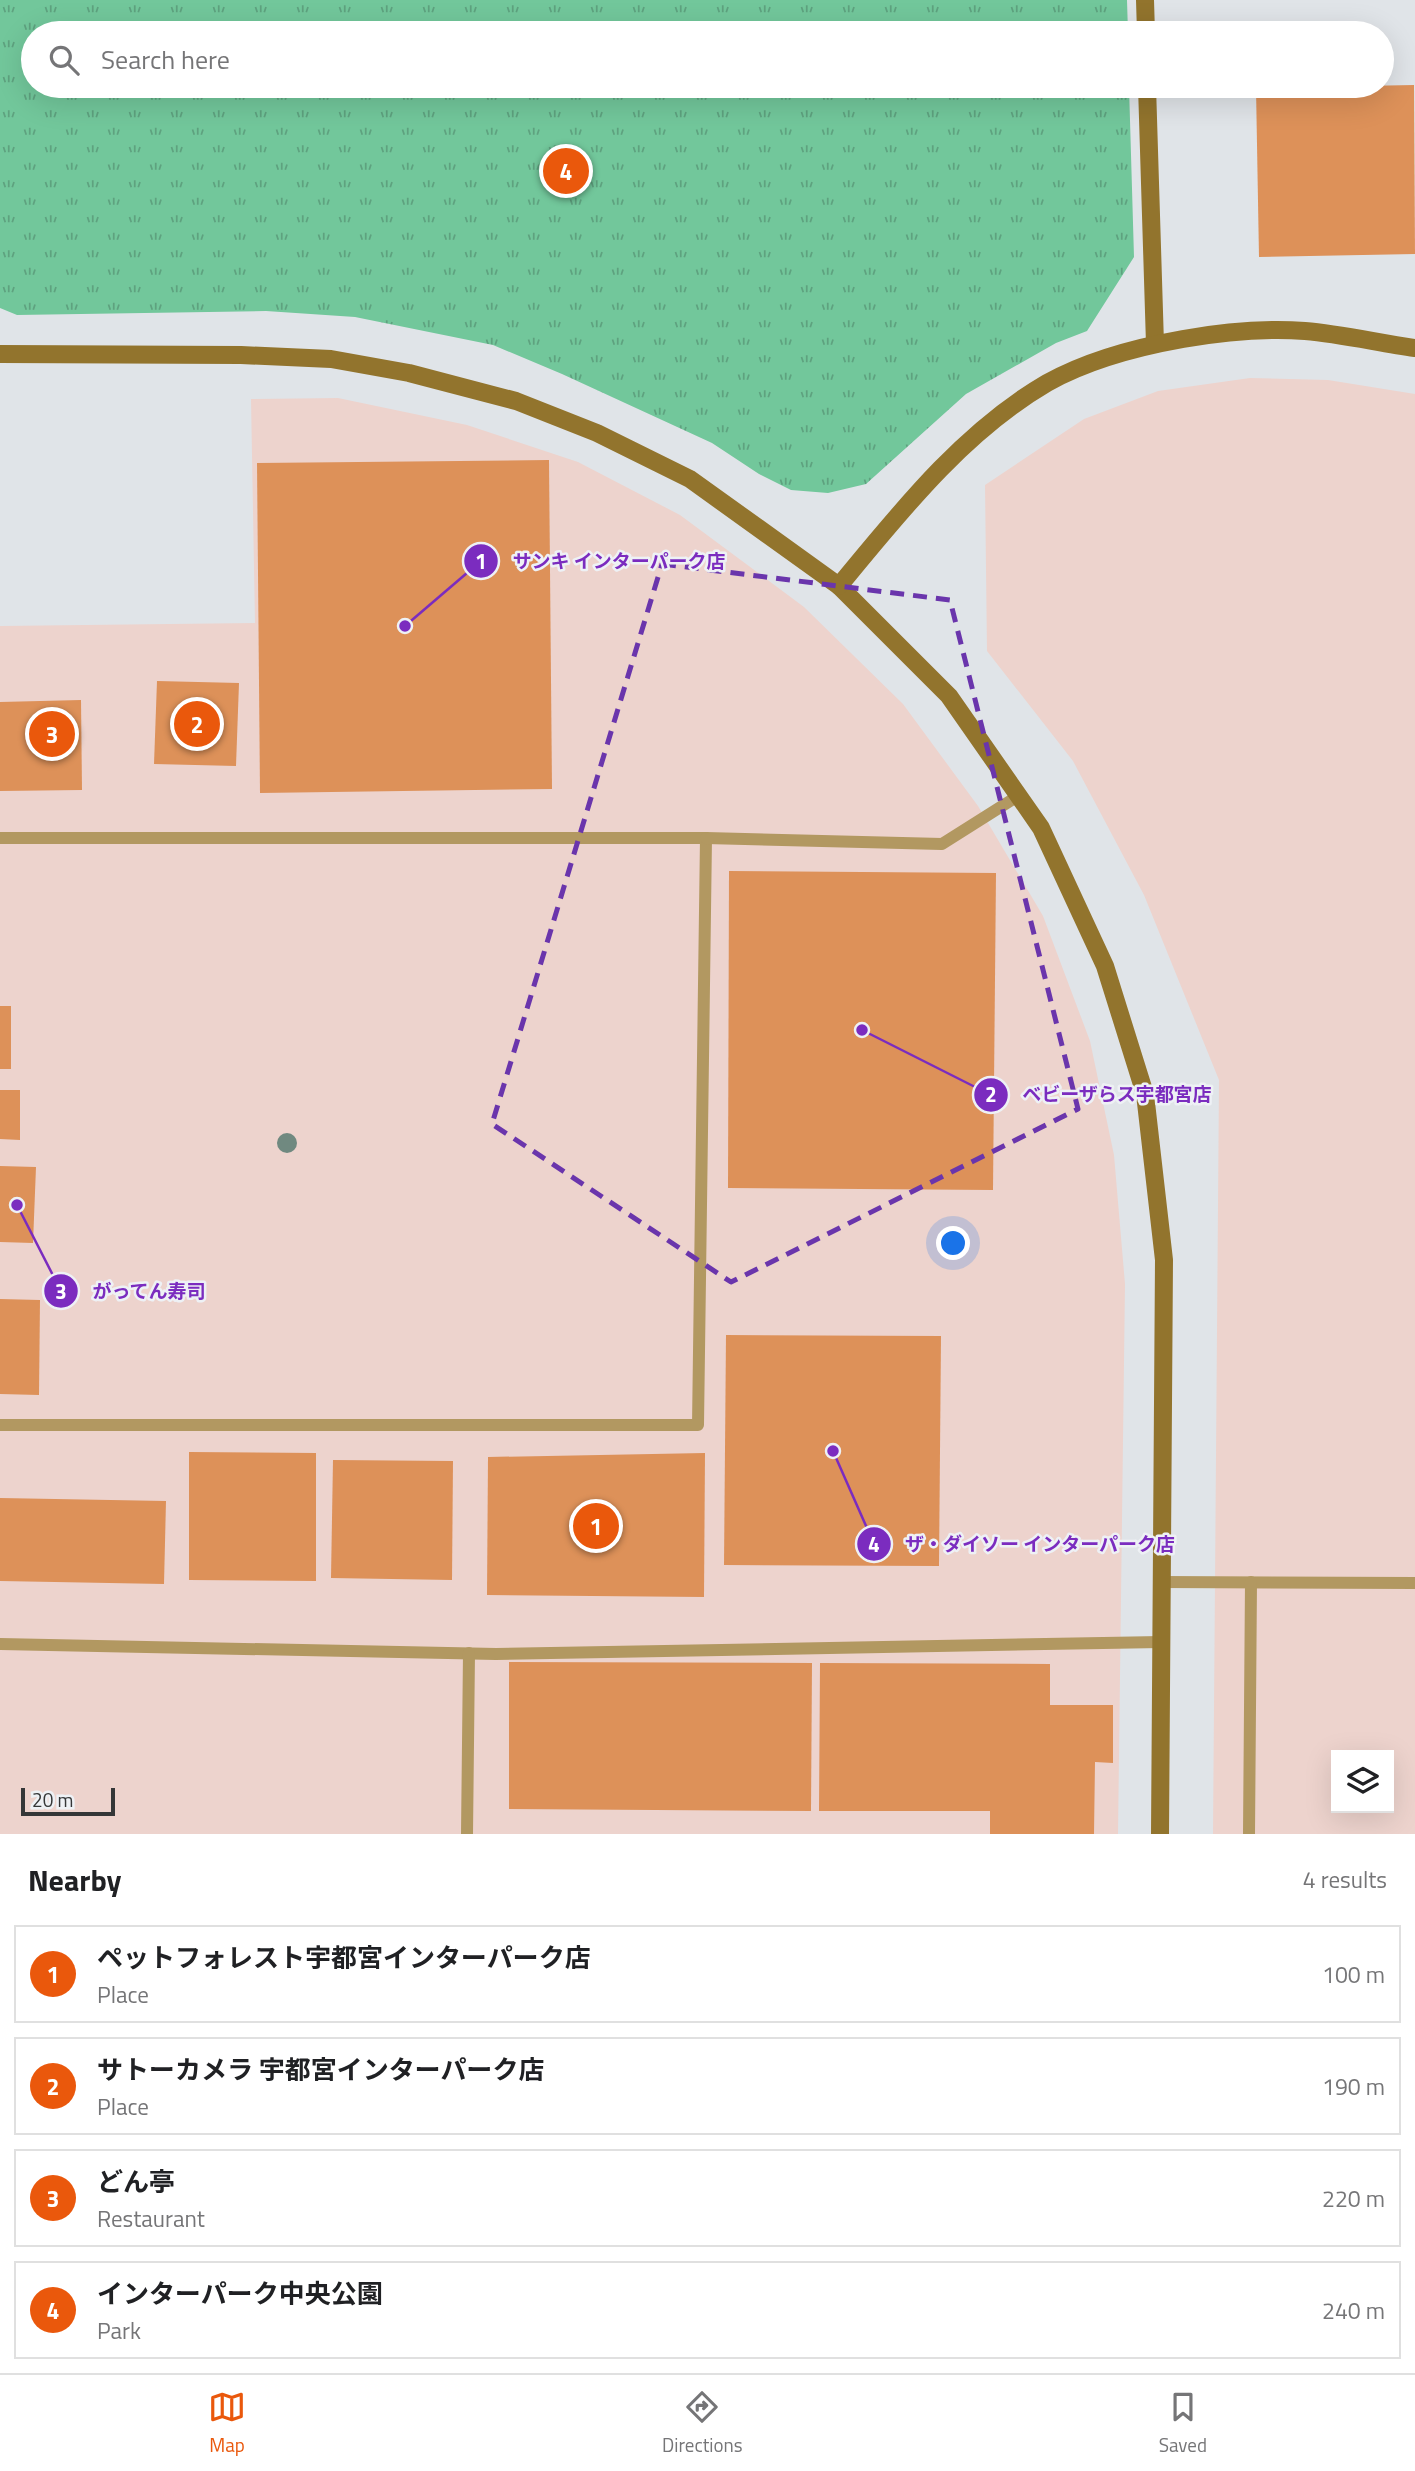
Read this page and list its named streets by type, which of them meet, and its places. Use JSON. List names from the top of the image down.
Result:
{
  "places": [
    "サンキ インターパーク店",
    "ベビーザらス宇都宮店",
    "がってん寿司",
    "ザ・ダイソー インターパーク店"
  ],
  "scale_bar": "20 m",
  "page": {
    "search": "Search here",
    "pins": [
      "4",
      "2",
      "3",
      "1"
    ],
    "scale": "20 m",
    "heading": ["Nearby", "4 results"],
    "list": [
      {
        "mark": "1",
        "name": "ペットフォレスト宇都宮インターパーク店",
        "note": "Place",
        "value": "100 m"
      },
      {
        "mark": "2",
        "name": "サトーカメラ 宇都宮インターパーク店",
        "note": "Place",
        "value": "190 m"
      },
      {
        "mark": "3",
        "name": "どん亭",
        "note": "Restaurant",
        "value": "220 m"
      },
      {
        "mark": "4",
        "name": "インターパーク中央公園",
        "note": "Park",
        "value": "240 m"
      }
    ],
    "nav": ["Map", "Directions", "Saved"]
  }
}
